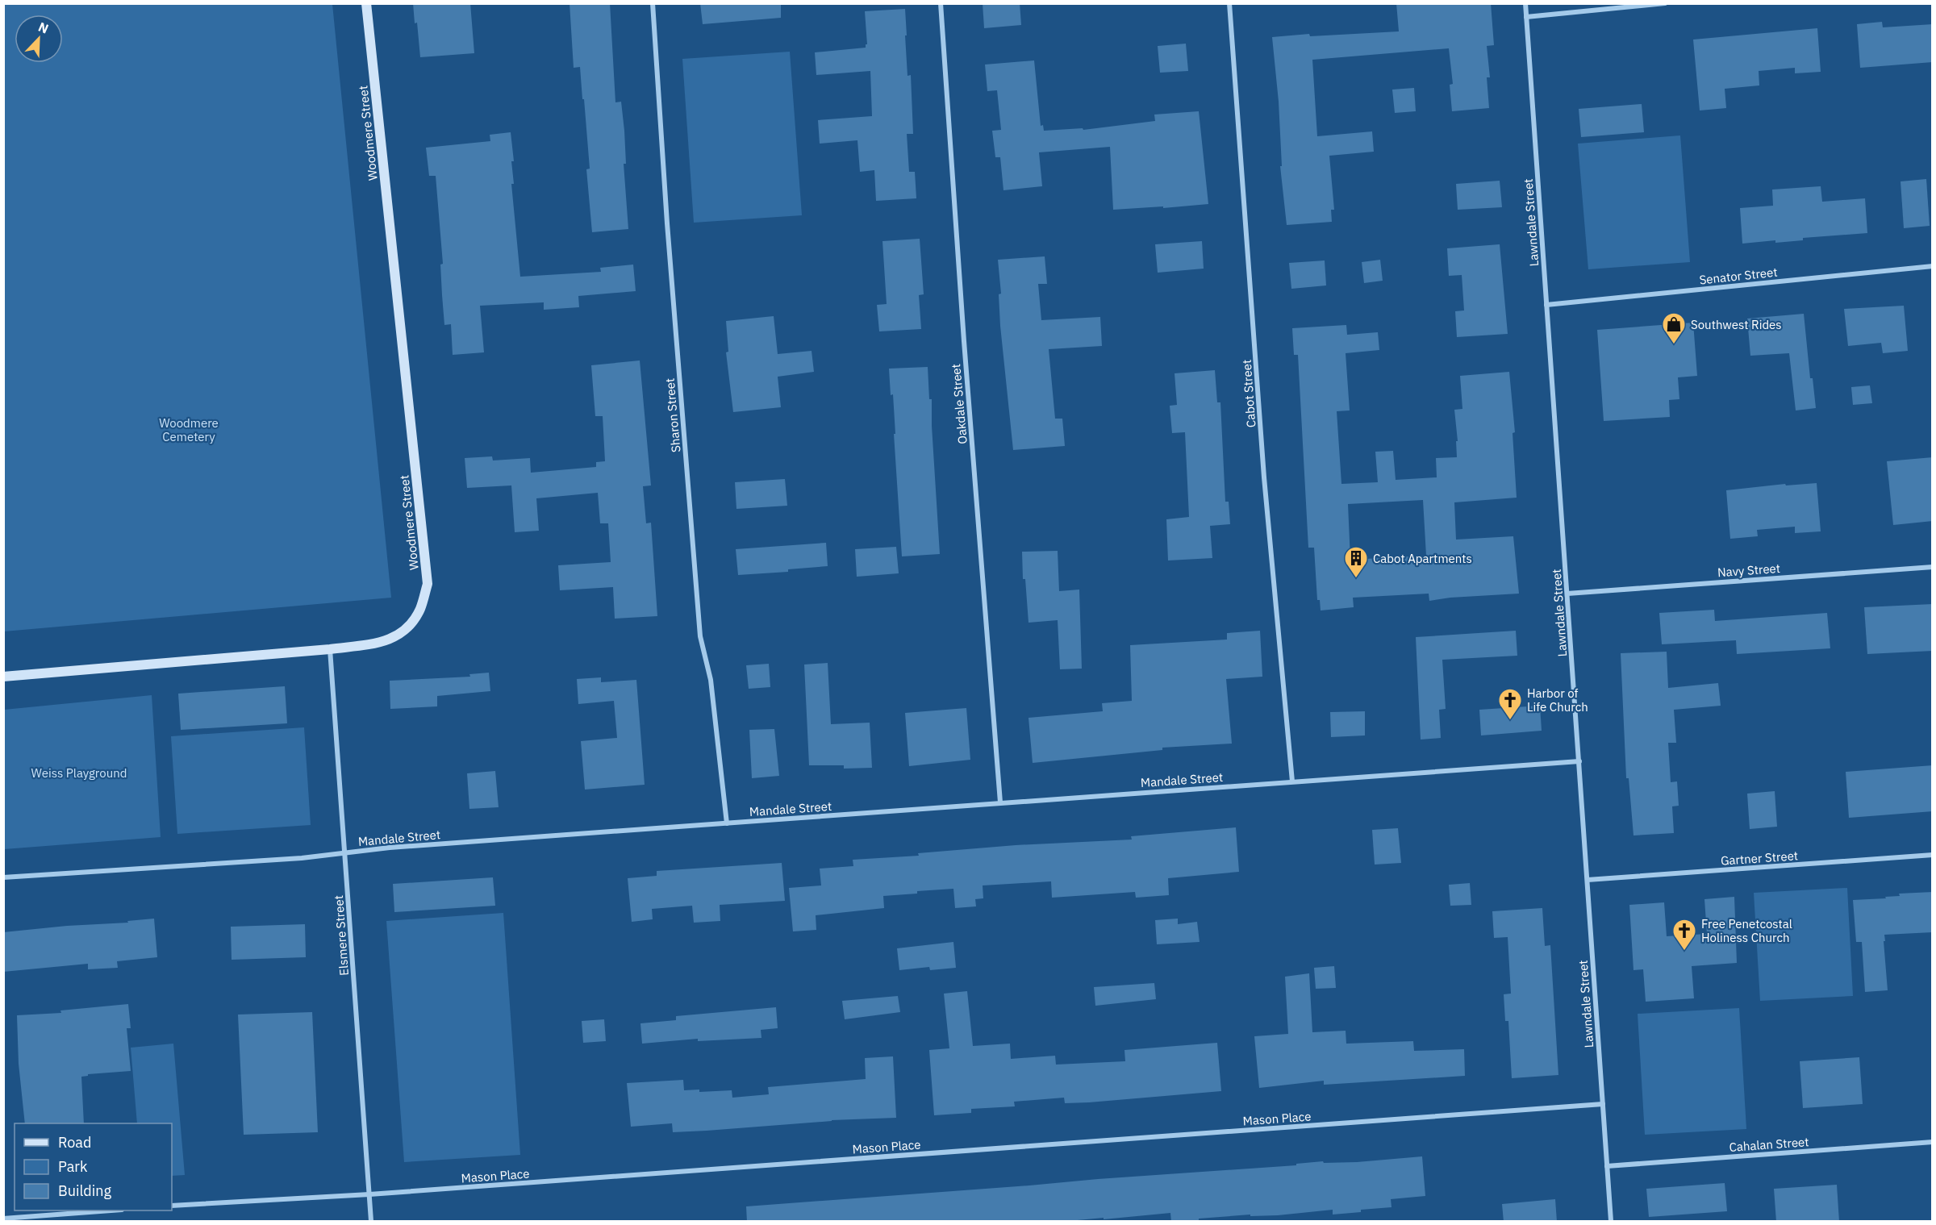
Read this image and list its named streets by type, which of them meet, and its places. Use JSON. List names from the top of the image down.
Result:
{
  "streets": {
    "street": [
      "Woodmere Street",
      "Lawndale Street",
      "Senator Street",
      "Cabot Street",
      "Oakdale Street",
      "Sharon Street",
      "Navy Street",
      "Mandale Street",
      "Gartner Street",
      "Elsmere Street",
      "Mason Place",
      "Cahalan Street"
    ]
  },
  "crossings": [
    ["Woodmere Street", "Elsmere Street"],
    ["Lawndale Street", "Senator Street"],
    ["Lawndale Street", "Navy Street"],
    ["Lawndale Street", "Mandale Street"],
    ["Lawndale Street", "Gartner Street"],
    ["Lawndale Street", "Mason Place"],
    ["Lawndale Street", "Cahalan Street"],
    ["Cabot Street", "Mandale Street"],
    ["Oakdale Street", "Mandale Street"],
    ["Sharon Street", "Mandale Street"],
    ["Mandale Street", "Elsmere Street"],
    ["Elsmere Street", "Mason Place"]
  ],
  "parks": ["Woodmere Cemetery", "Weiss Playground"],
  "places": {
    "shop": ["Southwest Rides"],
    "building": ["Cabot Apartments"],
    "church": ["Harbor of Life Church", "Free Penetcostal Holiness Church"]
  },
  "legend": ["Road", "Park", "Building"],
  "north": "top right"
}
